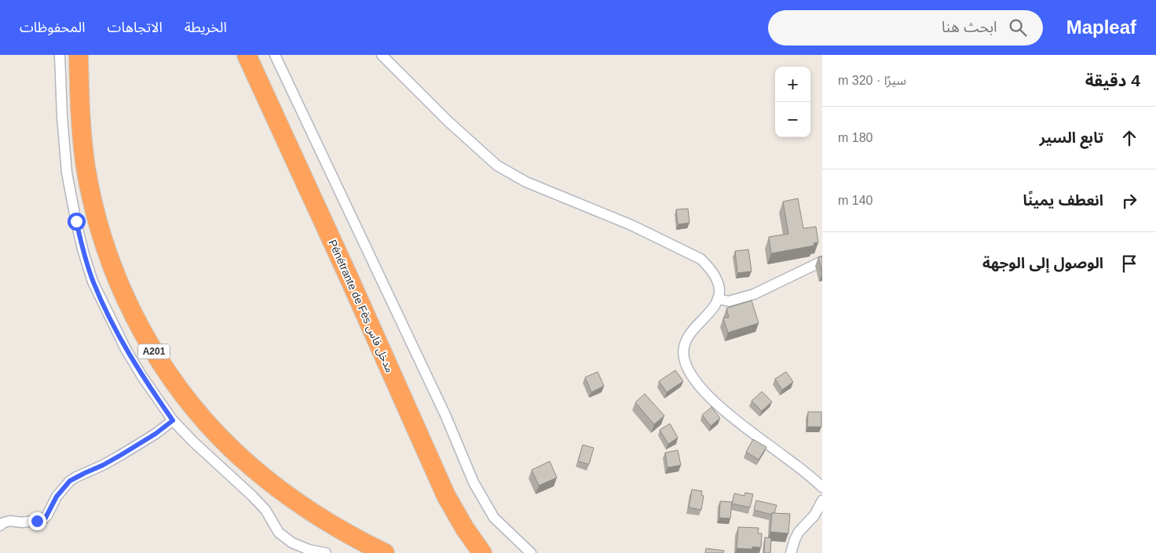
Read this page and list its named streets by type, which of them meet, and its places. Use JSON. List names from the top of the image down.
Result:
{
  "streets": {
    "highway": ["Pénétrante de Fès مدخل فاس", "A201"]
  },
  "page": {
    "header": "Mapleaf",
    "search": "ابحث هنا",
    "nav": ["الخريطة", "الاتجاهات", "المحفوظات"],
    "heading": ["4 دقيقة", "سيرًا · 320 m"],
    "map_buttons": ["+", "−"],
    "list": [
      ["تابع السير", "180 m"],
      ["انعطف يمينًا", "140 m"],
      "الوصول إلى الوجهة"
    ]
  }
}
